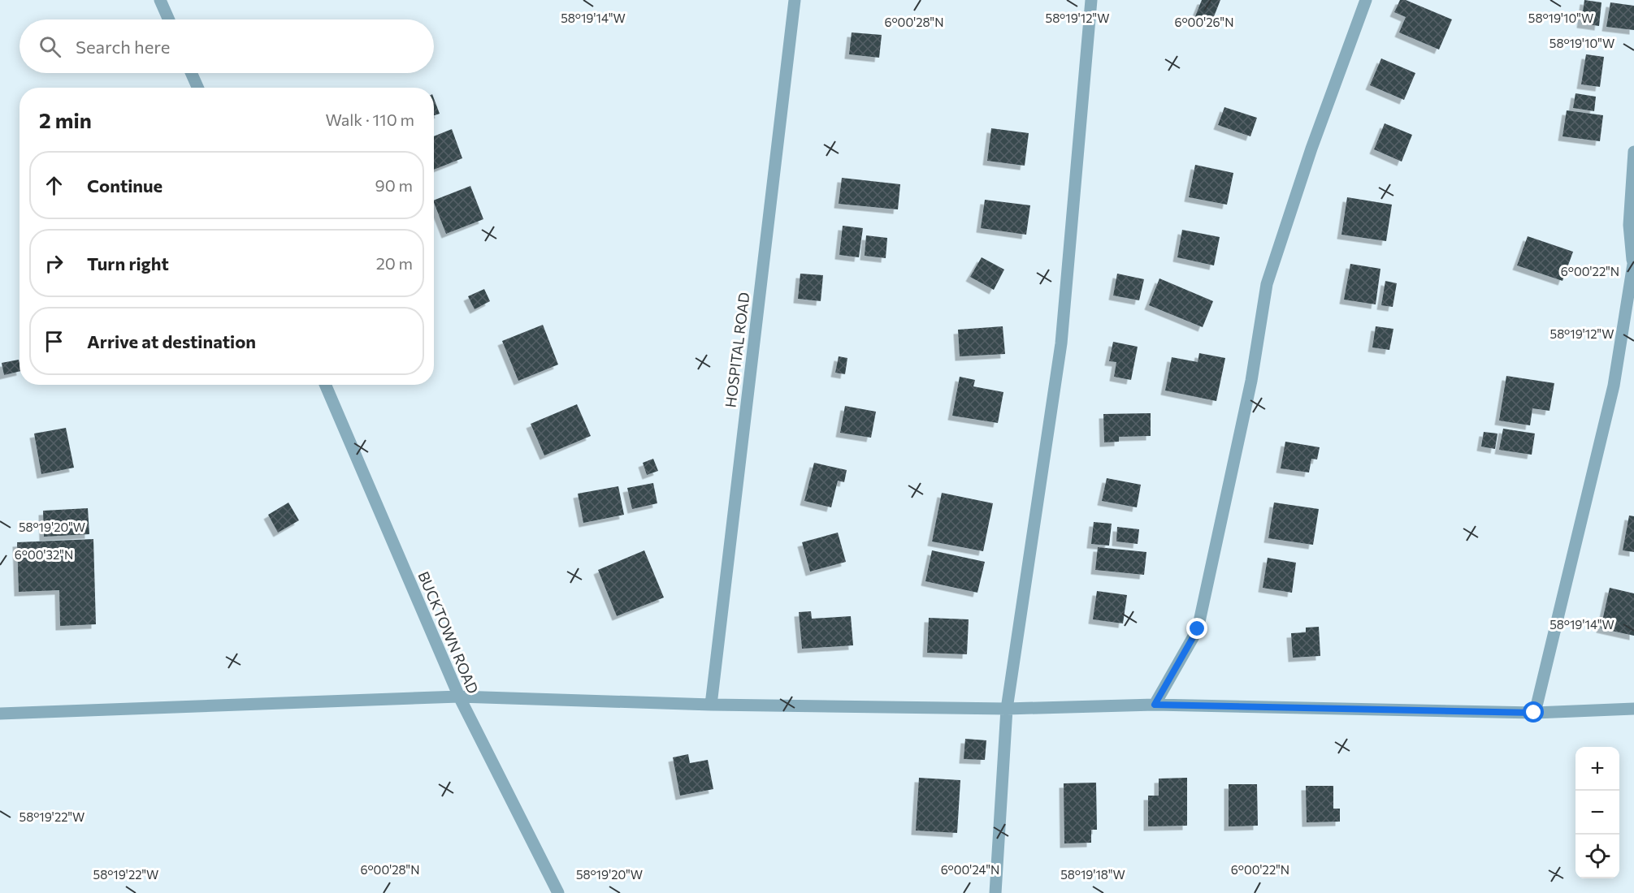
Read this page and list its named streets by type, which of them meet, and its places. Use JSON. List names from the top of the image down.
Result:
{
  "streets": {
    "street": ["HOSPITAL ROAD", "BUCKTOWN ROAD"]
  },
  "page": {
    "search": "Search here",
    "heading": ["2 min", "Walk · 110 m"],
    "list": [
      ["Continue", "90 m"],
      ["Turn right", "20 m"],
      "Arrive at destination"
    ],
    "map_buttons": ["+", "−"]
  },
  "coordinates": [
    "58°19'14\"W",
    "58°19'12\"W",
    "58°19'10\"W",
    "6°00'28\"N",
    "6°00'26\"N",
    "6°00'22\"N",
    "58°19'20\"W",
    "6°00'32\"N",
    "58°19'22\"W",
    "6°00'24\"N",
    "58°19'18\"W"
  ]
}
